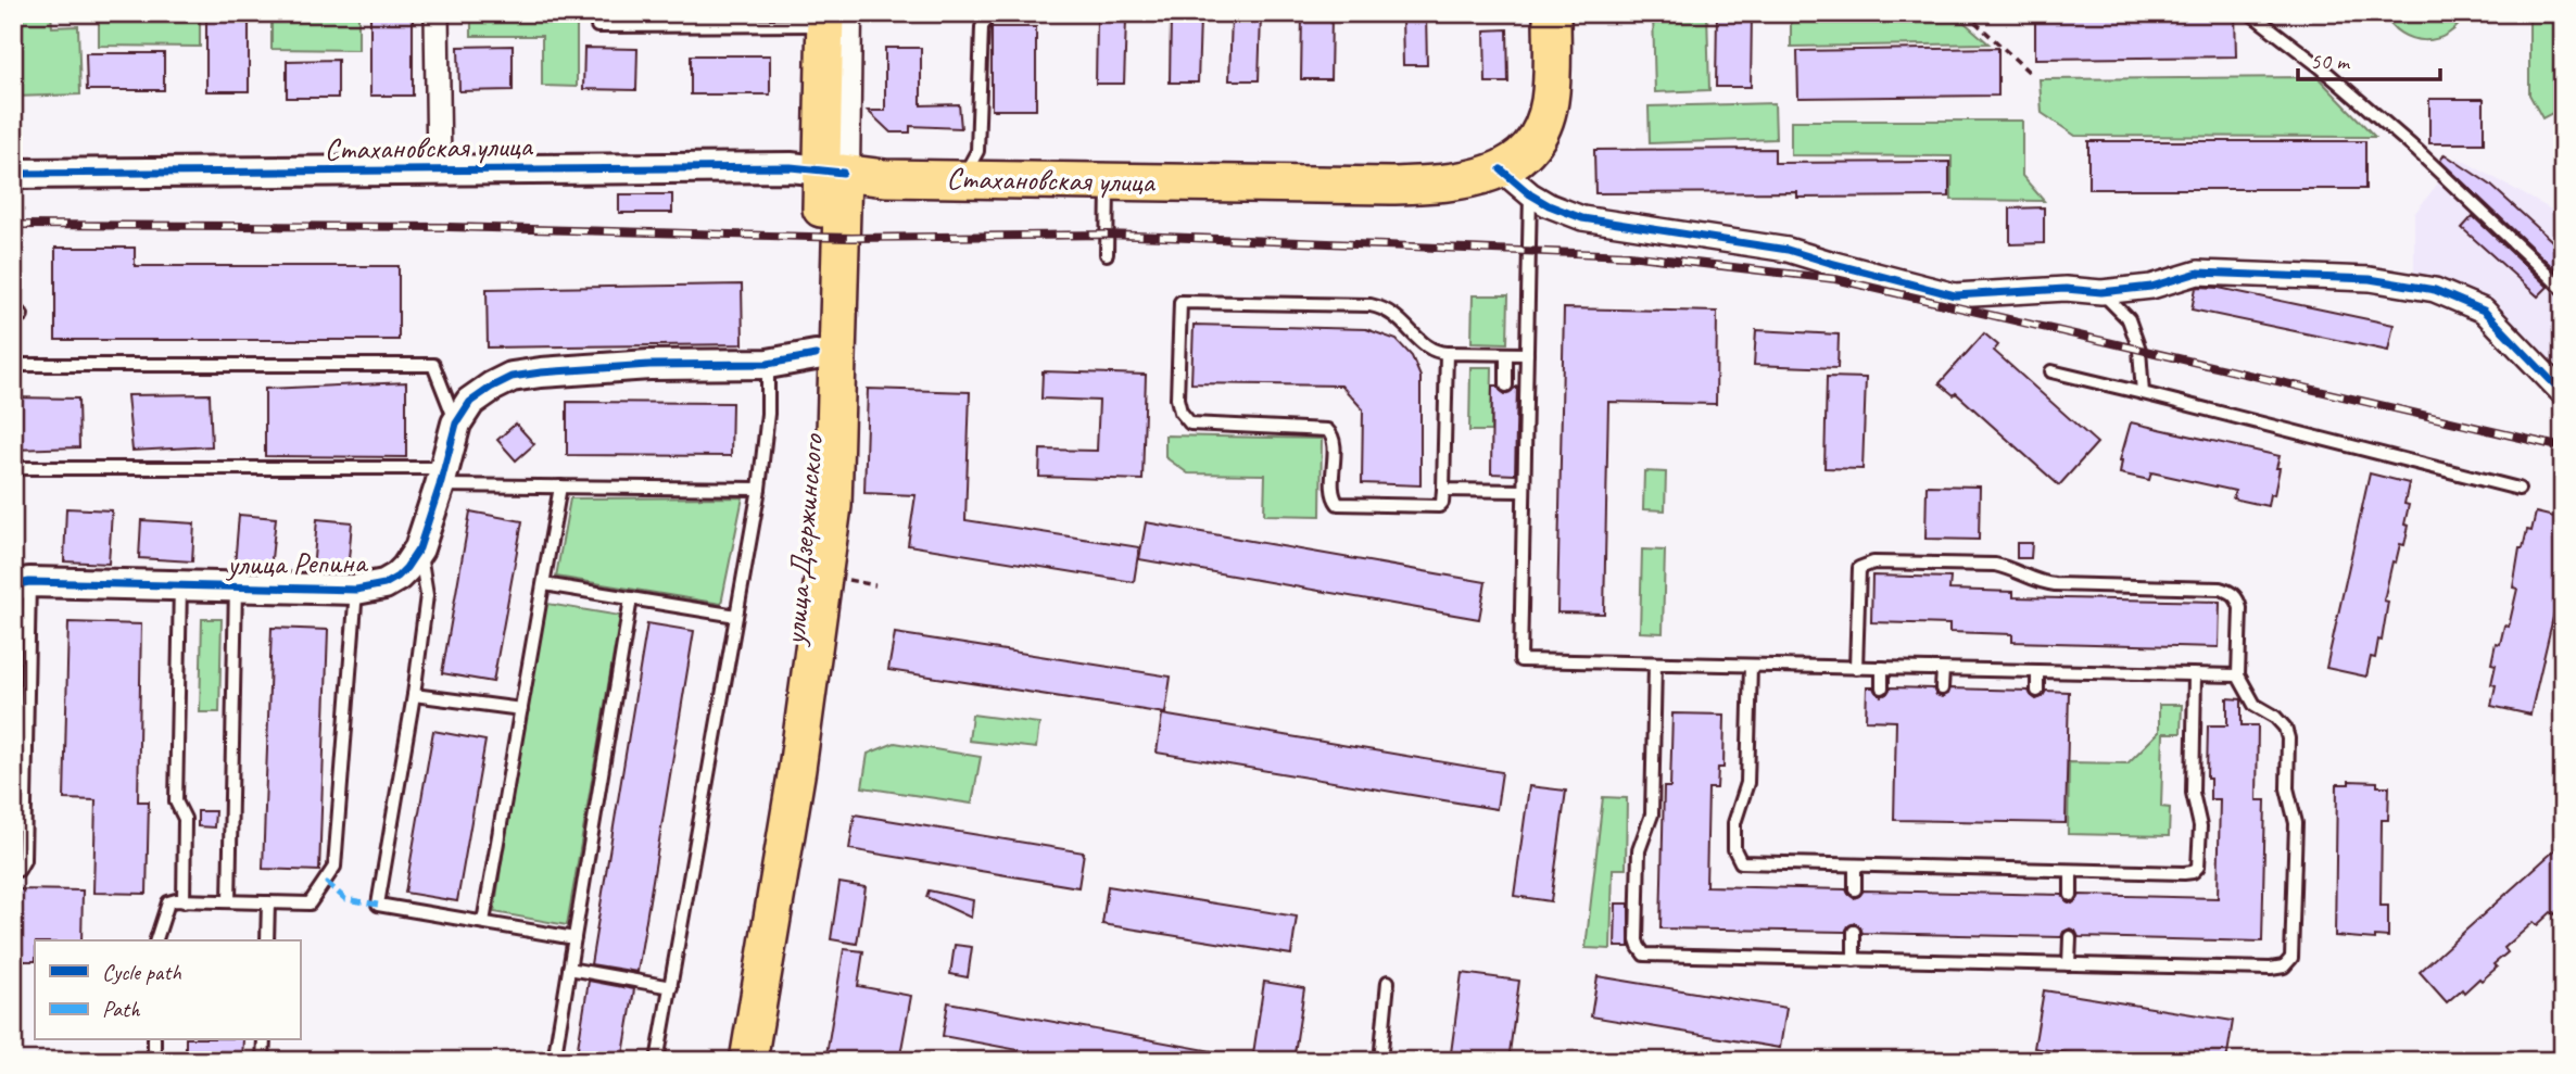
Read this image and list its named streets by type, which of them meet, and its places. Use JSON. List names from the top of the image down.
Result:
{
  "streets": {
    "main road": ["Стахановская улица", "улица Дзержинского"],
    "street": ["улица Репина"]
  },
  "crossings": [
    ["Стахановская улица", "улица Дзержинского"],
    ["улица Дзержинского", "улица Репина"]
  ],
  "legend": ["Cycle path", "Path"],
  "scale_bar": "50 m"
}
